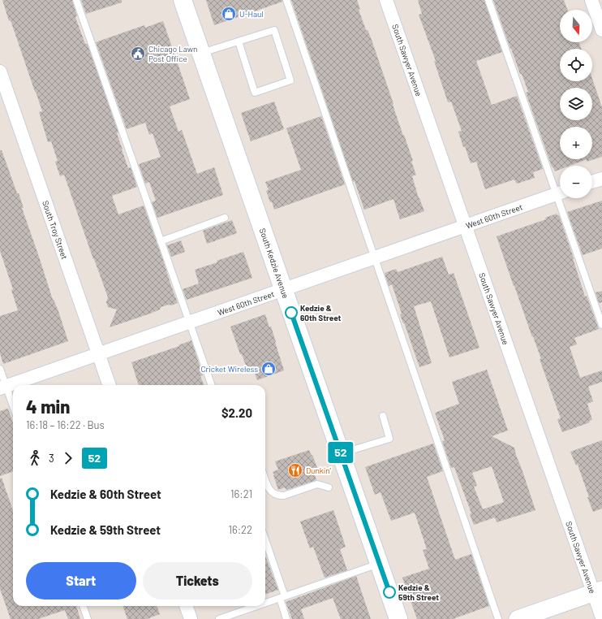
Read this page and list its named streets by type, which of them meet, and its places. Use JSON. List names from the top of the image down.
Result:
{
  "streets": {
    "main road": ["South Kedzie Avenue"],
    "street": ["South Sawyer Avenue", "West 60th Street", "South Troy Street"]
  },
  "crossings": [
    ["South Sawyer Avenue", "West 60th Street"],
    ["West 60th Street", "South Troy Street"],
    ["West 60th Street", "South Kedzie Avenue"]
  ],
  "places": {
    "shop": ["U-Haul", "Cricket Wireless"],
    "public building": ["Chicago Lawn Post Office"],
    "other": ["Kedzie & 60th Street", "Kedzie & 59th Street"],
    "restaurant": ["Dunkin'"]
  },
  "lines": ["bus line 52"],
  "north": "bottom",
  "page": {
    "on_map": "52",
    "map_buttons": ["+", "−"],
    "heading": ["4 min", "16:18 – 16:22 · Bus", "$2.20"],
    "legs": ["3", "52"],
    "list": [
      {
        "name": "Kedzie & 60th Street",
        "value": "16:21"
      },
      {
        "name": "Kedzie & 59th Street",
        "value": "16:22"
      }
    ],
    "buttons": ["Start", "Tickets"]
  }
}
